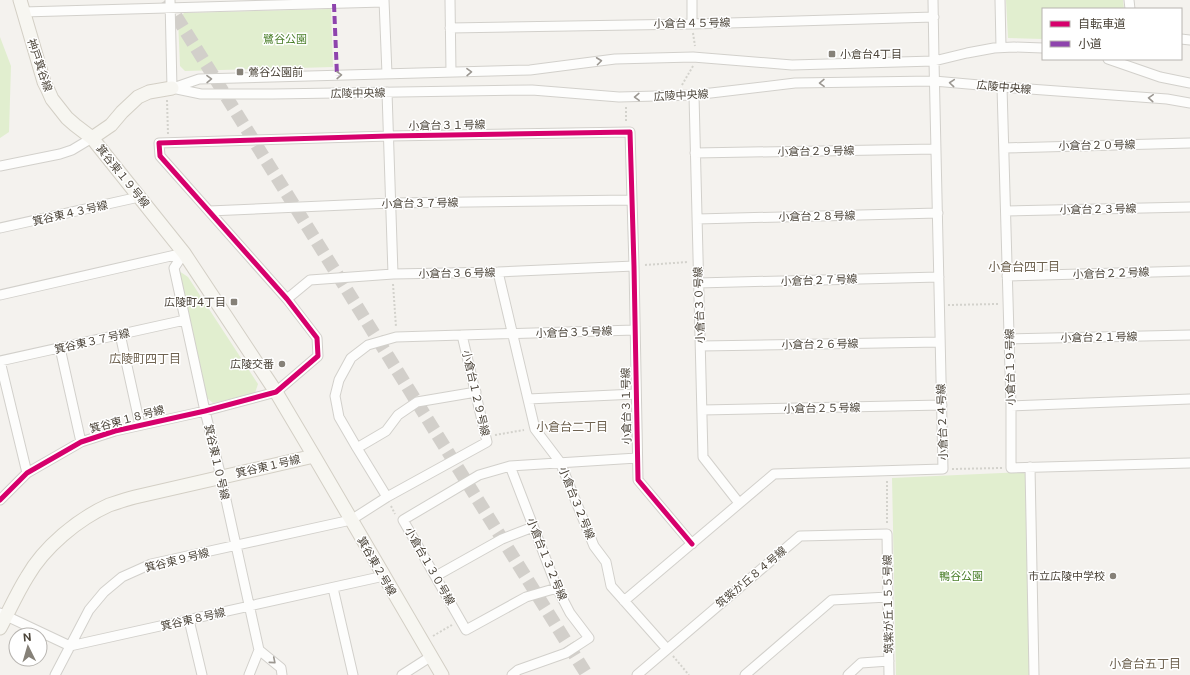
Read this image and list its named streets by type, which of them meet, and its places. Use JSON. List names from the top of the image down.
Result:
{
  "streets": {
    "street": [
      "小倉台４５号線",
      "神戸箕谷線",
      "広陵中央線",
      "小倉台３１号線",
      "小倉台２０号線",
      "小倉台２９号線",
      "箕谷東１９号線",
      "小倉台３７号線",
      "小倉台２３号線",
      "箕谷東４３号線",
      "小倉台２８号線",
      "小倉台３６号線",
      "小倉台２２号線",
      "小倉台２７号線",
      "小倉台３０号線",
      "小倉台３５号線",
      "小倉台２１号線",
      "箕谷東３７号線",
      "小倉台２６号線",
      "小倉台１９号線",
      "小倉台１２９号線",
      "小倉台２５号線",
      "箕谷東１８号線",
      "小倉台２４号線",
      "箕谷東１０号線",
      "箕谷東１号線",
      "小倉台３２号線",
      "小倉台１３２号線",
      "箕谷東９号線",
      "箕谷東２号線",
      "小倉台１３０号線",
      "筑紫が丘８４号線",
      "筑紫が丘１５５号線",
      "箕谷東８号線"
    ]
  },
  "crossings": [
    ["小倉台４５号線", "小倉台２４号線"],
    ["神戸箕谷線", "広陵中央線"],
    ["神戸箕谷線", "箕谷東１９号線"],
    ["広陵中央線", "箕谷東１９号線"],
    ["広陵中央線", "小倉台３０号線"],
    ["広陵中央線", "小倉台１９号線"],
    ["広陵中央線", "小倉台２４号線"],
    ["小倉台３１号線", "小倉台３７号線"],
    ["小倉台３１号線", "小倉台３６号線"],
    ["小倉台３１号線", "小倉台３５号線"],
    ["小倉台３１号線", "小倉台２４号線"],
    ["小倉台２０号線", "小倉台１９号線"],
    ["小倉台２９号線", "小倉台３０号線"],
    ["小倉台２９号線", "小倉台２４号線"],
    ["箕谷東１９号線", "箕谷東４３号線"],
    ["箕谷東１９号線", "箕谷東１０号線"],
    ["箕谷東１９号線", "箕谷東１号線"],
    ["小倉台２３号線", "小倉台１９号線"],
    ["小倉台２８号線", "小倉台３０号線"],
    ["小倉台２８号線", "小倉台２４号線"],
    ["小倉台３６号線", "小倉台３２号線"],
    ["小倉台２２号線", "小倉台１９号線"],
    ["小倉台２７号線", "小倉台３０号線"],
    ["小倉台２７号線", "小倉台２４号線"],
    ["小倉台３０号線", "小倉台２６号線"],
    ["小倉台３０号線", "小倉台２５号線"],
    ["小倉台３０号線", "小倉台２４号線"],
    ["小倉台３５号線", "小倉台１２９号線"],
    ["小倉台３５号線", "小倉台３２号線"],
    ["小倉台２１号線", "小倉台１９号線"],
    ["箕谷東３７号線", "箕谷東１０号線"],
    ["小倉台２６号線", "小倉台２４号線"],
    ["小倉台１２９号線", "小倉台３２号線"],
    ["小倉台１２９号線", "箕谷東９号線"],
    ["小倉台１２９号線", "箕谷東２号線"],
    ["小倉台２５号線", "小倉台２４号線"],
    ["箕谷東１８号線", "箕谷東１０号線"],
    ["箕谷東１８号線", "箕谷東１号線"],
    ["小倉台２４号線", "小倉台３２号線"],
    ["箕谷東１０号線", "箕谷東１号線"],
    ["箕谷東１０号線", "箕谷東９号線"],
    ["箕谷東１０号線", "箕谷東８号線"],
    ["箕谷東１号線", "箕谷東２号線"],
    ["小倉台３２号線", "筑紫が丘８４号線"],
    ["小倉台１３２号線", "小倉台１３０号線"],
    ["箕谷東９号線", "箕谷東２号線"],
    ["箕谷東９号線", "箕谷東８号線"],
    ["箕谷東２号線", "箕谷東８号線"],
    ["筑紫が丘８４号線", "筑紫が丘１５５号線"]
  ],
  "districts": [
    "小倉台四丁目",
    "広陵町四丁目",
    "小倉台二丁目",
    "小倉台五丁目"
  ],
  "parks": ["鷺谷公園", "鴨谷公園"],
  "places": {
    "transit": ["小倉台4丁目", "鶯谷公園前", "広陵町4丁目"],
    "other": ["広陵交番", "市立広陵中学校"]
  },
  "legend": ["自転車道", "小道"],
  "north": "top"
}
